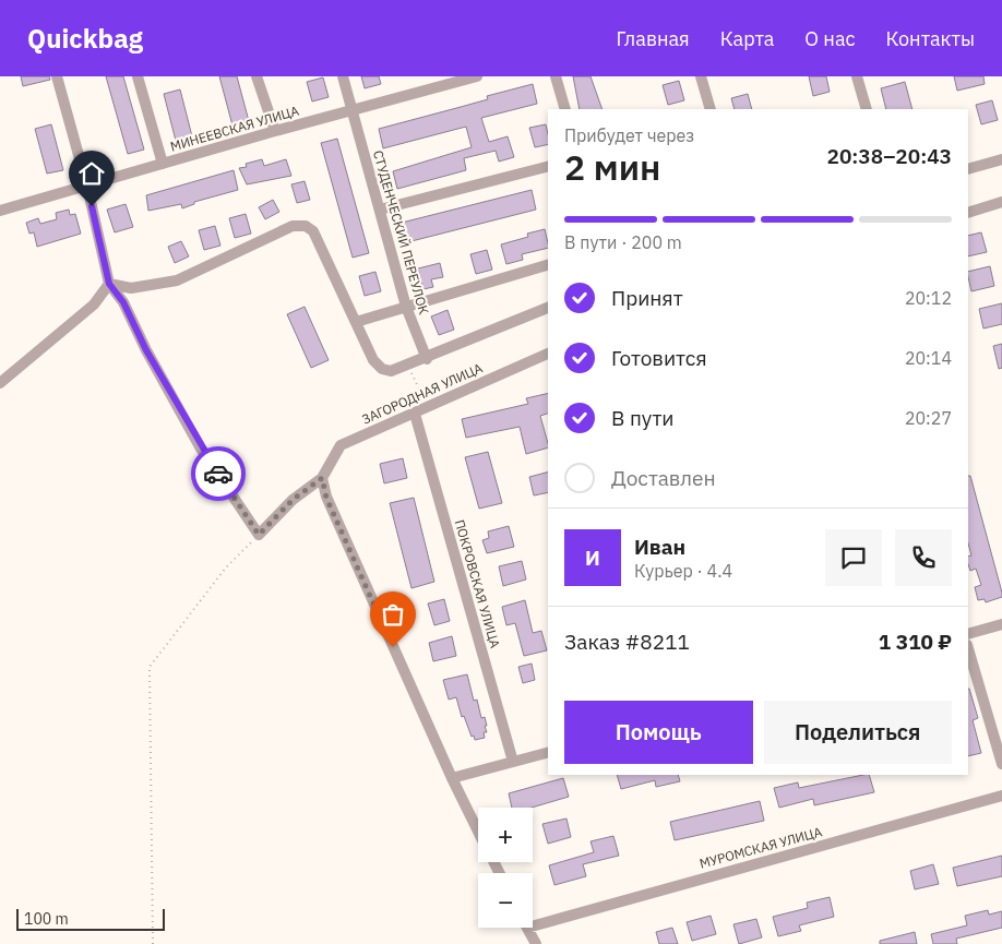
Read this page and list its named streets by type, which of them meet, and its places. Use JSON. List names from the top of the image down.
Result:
{
  "streets": {
    "street": [
      "МИНЕЕВСКАЯ УЛИЦА",
      "СТУДЕНЧЕСКИЙ ПЕРЕУЛОК",
      "ЗАГОРОДНАЯ УЛИЦА",
      "ПОКРОВСКАЯ УЛИЦА",
      "МУРОМСКАЯ УЛИЦА"
    ]
  },
  "crossings": [
    ["МИНЕЕВСКАЯ УЛИЦА", "СТУДЕНЧЕСКИЙ ПЕРЕУЛОК"],
    ["ЗАГОРОДНАЯ УЛИЦА", "ПОКРОВСКАЯ УЛИЦА"]
  ],
  "scale_bar": "100 m",
  "page": {
    "header": "Quickbag",
    "nav": [
      "Главная",
      "Карта",
      "О нас",
      "Контакты"
    ],
    "heading": ["2 мин", "Прибудет через", "20:38–20:43"],
    "panel": [
      "Иван",
      "Курьер · 4.4",
      "Заказ #8211",
      "1 310 ₽"
    ],
    "bar": "В пути · 200 m",
    "list": [
      ["Принят", "20:12"],
      ["Готовится", "20:14"],
      ["В пути", "20:27"],
      "Доставлен"
    ],
    "round": "И",
    "buttons": ["Помощь", "Поделиться"],
    "map_buttons": ["+", "−"],
    "scale": "100 m"
  }
}
